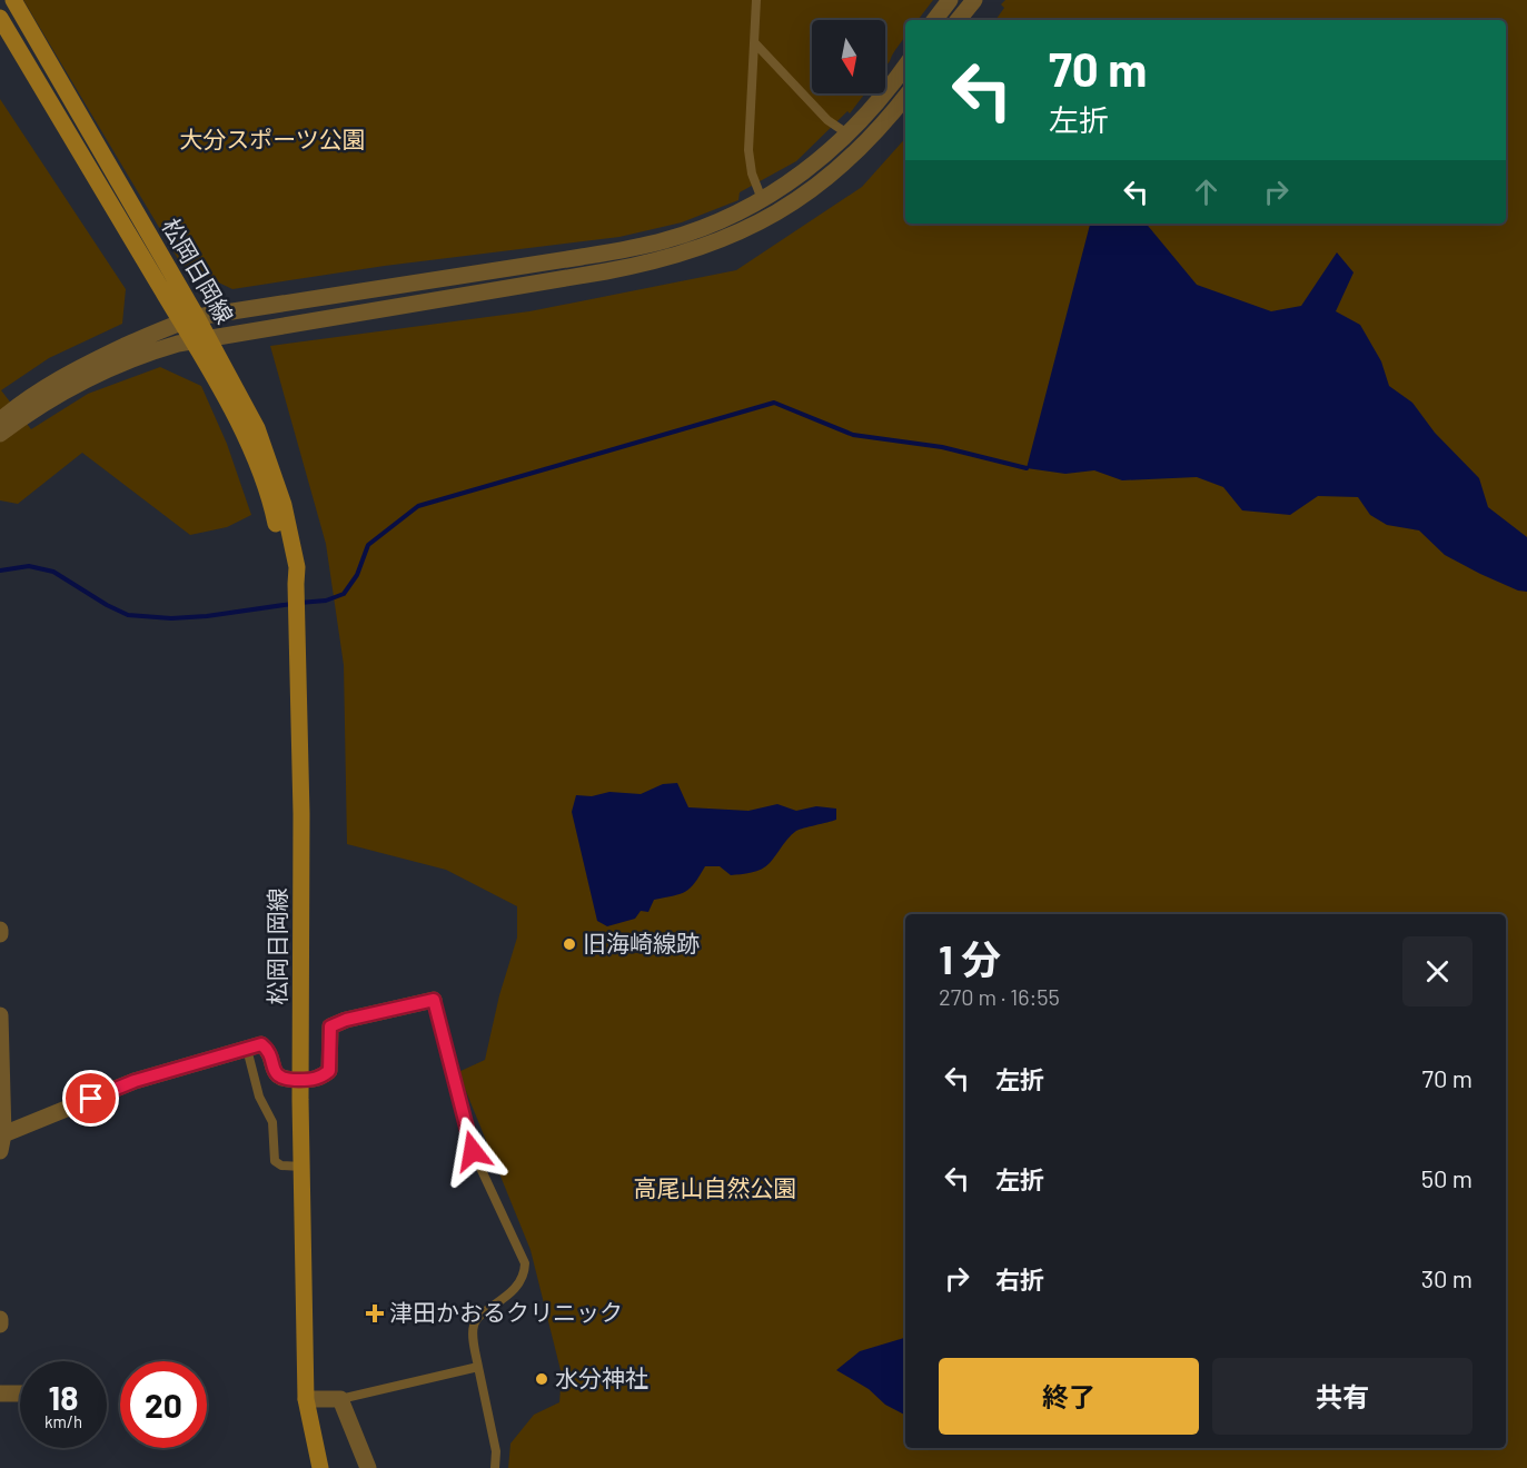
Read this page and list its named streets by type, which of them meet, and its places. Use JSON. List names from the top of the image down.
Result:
{
  "streets": {
    "main road": ["松岡日岡線"]
  },
  "parks": ["大分スポーツ公園", "高尾山自然公園"],
  "places": {
    "other": ["旧海崎線跡", "水分神社"],
    "health": ["津田かおるクリニック"]
  },
  "north": "bottom",
  "page": {
    "turn": ["70 m", "左折"],
    "heading": ["1 分", "270 m · 16:55"],
    "list": [
      {
        "name": "左折",
        "value": "70 m"
      },
      {
        "name": "左折",
        "value": "50 m"
      },
      {
        "name": "右折",
        "value": "30 m"
      }
    ],
    "buttons": ["終了", "共有"],
    "speed": "18 km/h",
    "limit": "20"
  }
}
